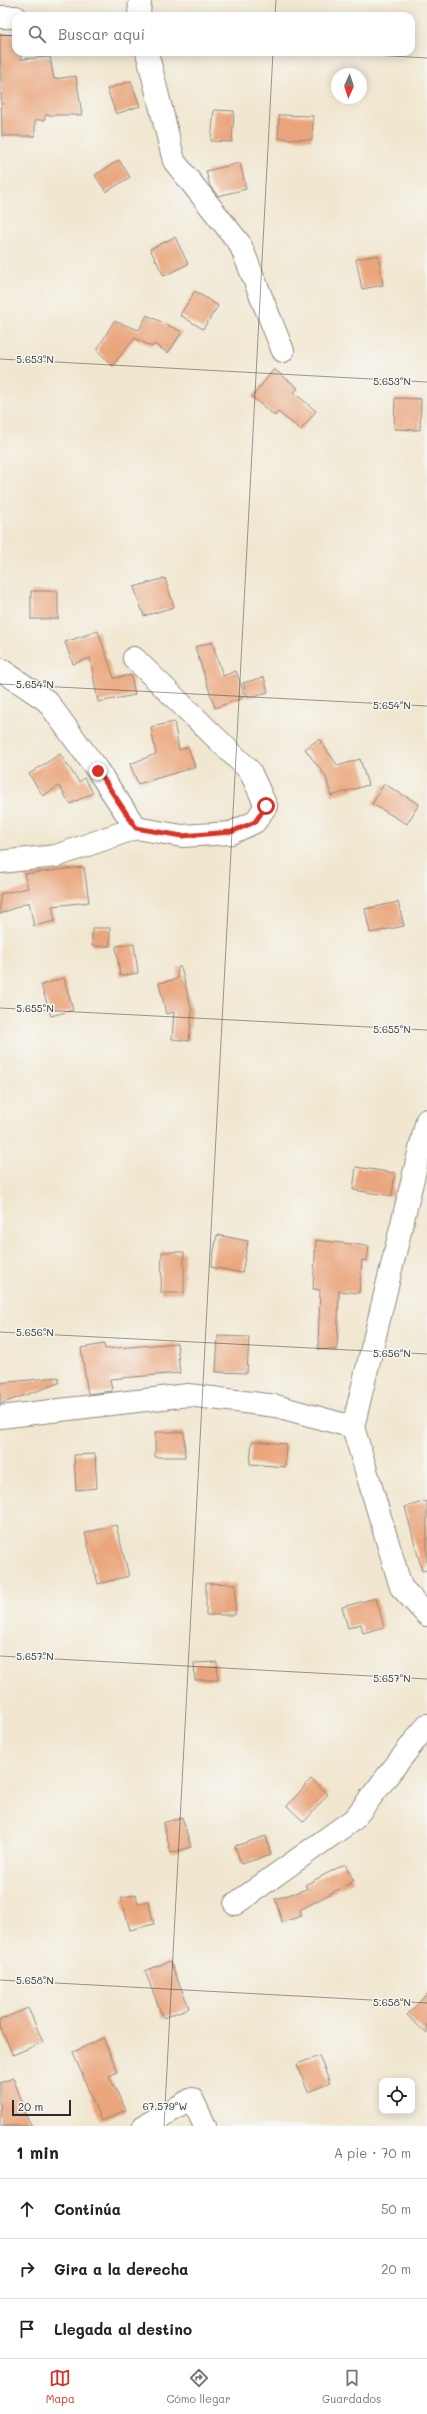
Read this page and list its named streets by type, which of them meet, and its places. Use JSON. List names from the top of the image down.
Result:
{
  "scale_bar": "20 m",
  "north": "bottom",
  "page": {
    "search": "Buscar aquí",
    "scale": "20 m",
    "heading": ["1 min", "A pie · 70 m"],
    "list": [
      ["Continúa", "50 m"],
      ["Gira a la derecha", "20 m"],
      "Llegada al destino"
    ],
    "nav": ["Mapa", "Cómo llegar", "Guardados"]
  },
  "coordinates": [
    "5.653°N",
    "5.654°N",
    "5.655°N",
    "5.656°N",
    "5.657°N",
    "5.658°N",
    "67.579°W"
  ]
}
